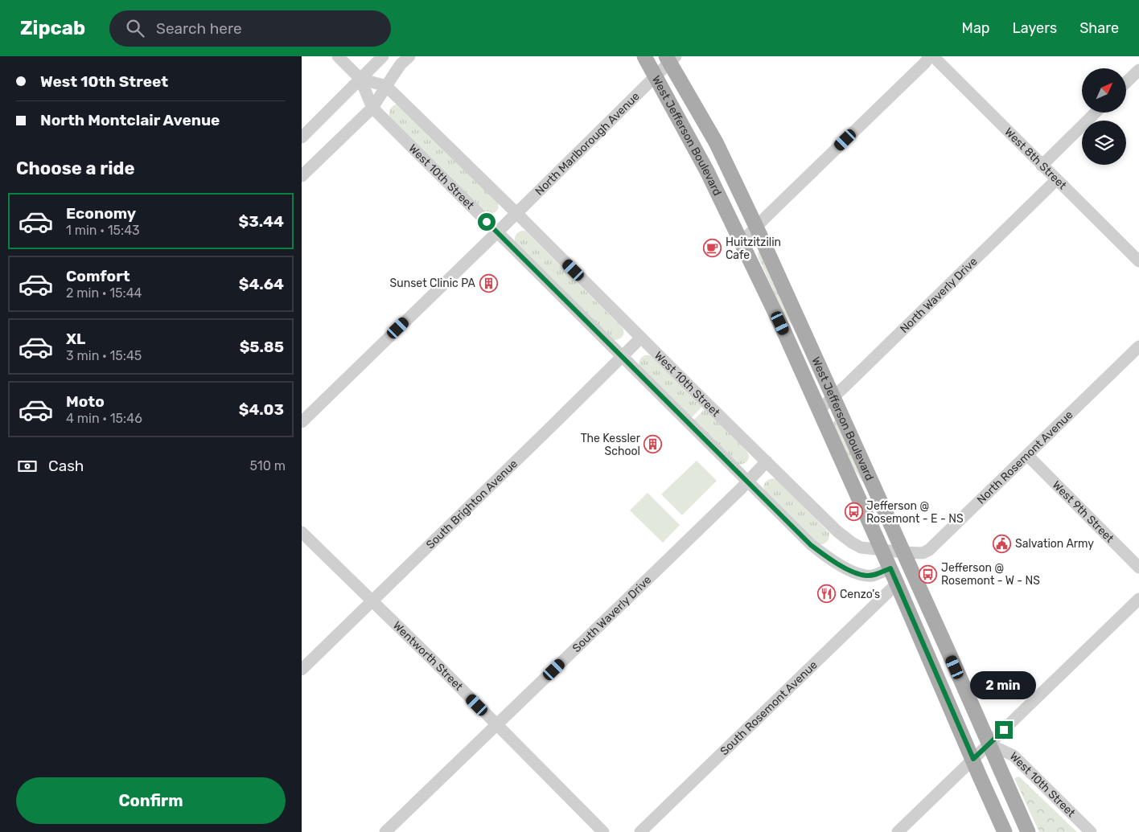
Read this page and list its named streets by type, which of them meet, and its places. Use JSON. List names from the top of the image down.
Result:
{
  "streets": {
    "main road": ["West Jefferson Boulevard"],
    "street": [
      "North Marlborough Avenue",
      "West 8th Street",
      "West 10th Street",
      "North Waverly Drive",
      "North Rosemont Avenue",
      "South Brighton Avenue",
      "West 9th Street",
      "South Waverly Drive",
      "Wentworth Street",
      "South Rosemont Avenue"
    ]
  },
  "crossings": [
    ["West Jefferson Boulevard", "North Marlborough Avenue"],
    ["West Jefferson Boulevard", "West 10th Street"],
    ["West Jefferson Boulevard", "North Waverly Drive"],
    ["West Jefferson Boulevard", "North Rosemont Avenue"],
    ["West Jefferson Boulevard", "South Rosemont Avenue"],
    ["North Marlborough Avenue", "West 10th Street"],
    ["West 8th Street", "North Waverly Drive"],
    ["West 10th Street", "North Rosemont Avenue"],
    ["West 10th Street", "South Brighton Avenue"],
    ["West 10th Street", "South Waverly Drive"],
    ["North Rosemont Avenue", "West 9th Street"],
    ["South Brighton Avenue", "Wentworth Street"],
    ["South Waverly Drive", "Wentworth Street"]
  ],
  "places": {
    "cafe": ["Huitzitzilin Cafe"],
    "building": ["Sunset Clinic PA", "The Kessler School"],
    "bus stop": ["Jefferson @ Rosemont - E - NS", "Jefferson @ Rosemont - W - NS"],
    "public building": ["Salvation Army"],
    "restaurant": ["Cenzo's"]
  },
  "north": "top right",
  "page": {
    "header": "Zipcab",
    "search": "Search here",
    "nav": ["Map", "Layers", "Share"],
    "banner": ["West 10th Street", "North Montclair Avenue"],
    "heading": "Choose a ride",
    "list": [
      {
        "name": "Economy",
        "note": "1 min · 15:43",
        "value": "$3.44"
      },
      {
        "name": "Comfort",
        "note": "2 min · 15:44",
        "value": "$4.64"
      },
      {
        "name": "XL",
        "note": "3 min · 15:45",
        "value": "$5.85"
      },
      {
        "name": "Moto",
        "note": "4 min · 15:46",
        "value": "$4.03"
      }
    ],
    "pay": ["Cash", "510 m"],
    "bubble": "2 min",
    "buttons": "Confirm"
  }
}
